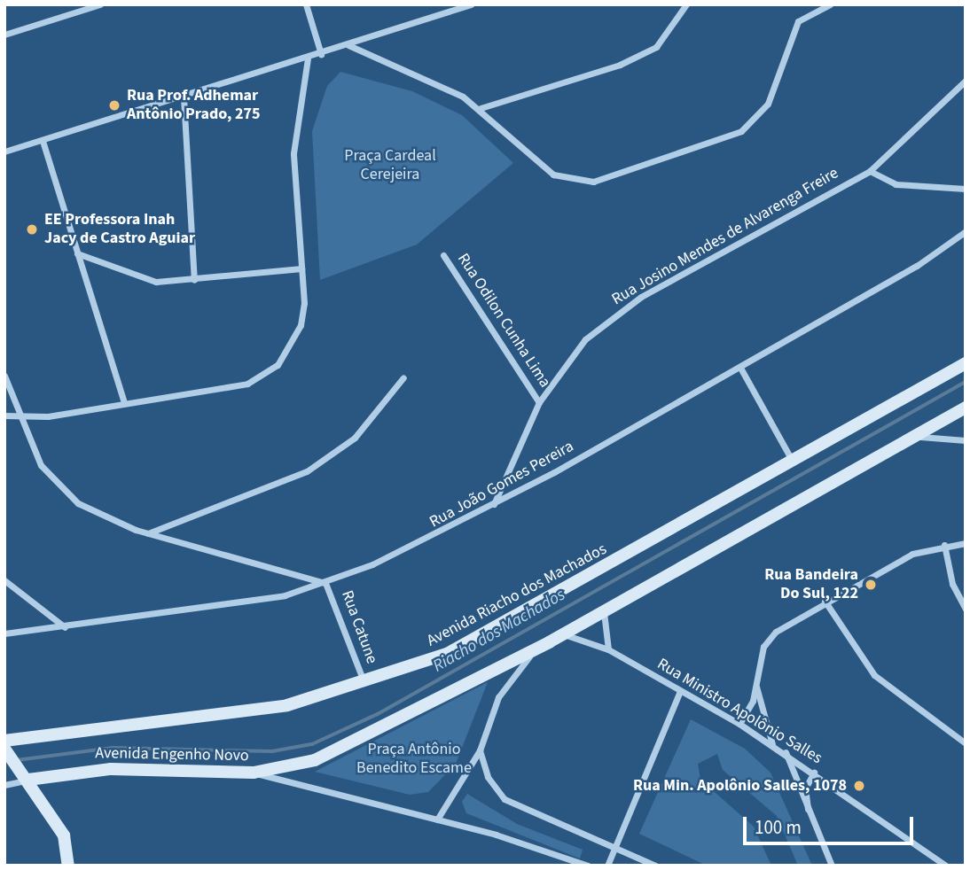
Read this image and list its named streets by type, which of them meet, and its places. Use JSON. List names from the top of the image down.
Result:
{
  "streets": {
    "street": [
      "Rua Josino Mendes de Alvarenga Freire",
      "Rua Odilon Cunha Lima",
      "Rua João Gomes Pereira",
      "Avenida Riacho dos Machados",
      "Rua Catune",
      "Rua Ministro Apolônio Salles",
      "Avenida Engenho Novo"
    ]
  },
  "crossings": [
    ["Rua Josino Mendes de Alvarenga Freire", "Rua Odilon Cunha Lima"],
    ["Rua Josino Mendes de Alvarenga Freire", "Rua João Gomes Pereira"],
    ["Rua João Gomes Pereira", "Rua Catune"],
    ["Avenida Riacho dos Machados", "Rua Catune"]
  ],
  "water": ["Riacho dos Machados"],
  "parks": ["Praça Cardeal Cerejeira", "Praça Antônio Benedito Escame"],
  "places": [
    "Rua Prof. Adhemar Antônio Prado, 275",
    "EE Professora Inah Jacy de Castro Aguiar",
    "Rua Bandeira Do Sul, 122",
    "Rua Min. Apolônio Salles, 1078"
  ],
  "scale_bar": "100 m"
}
